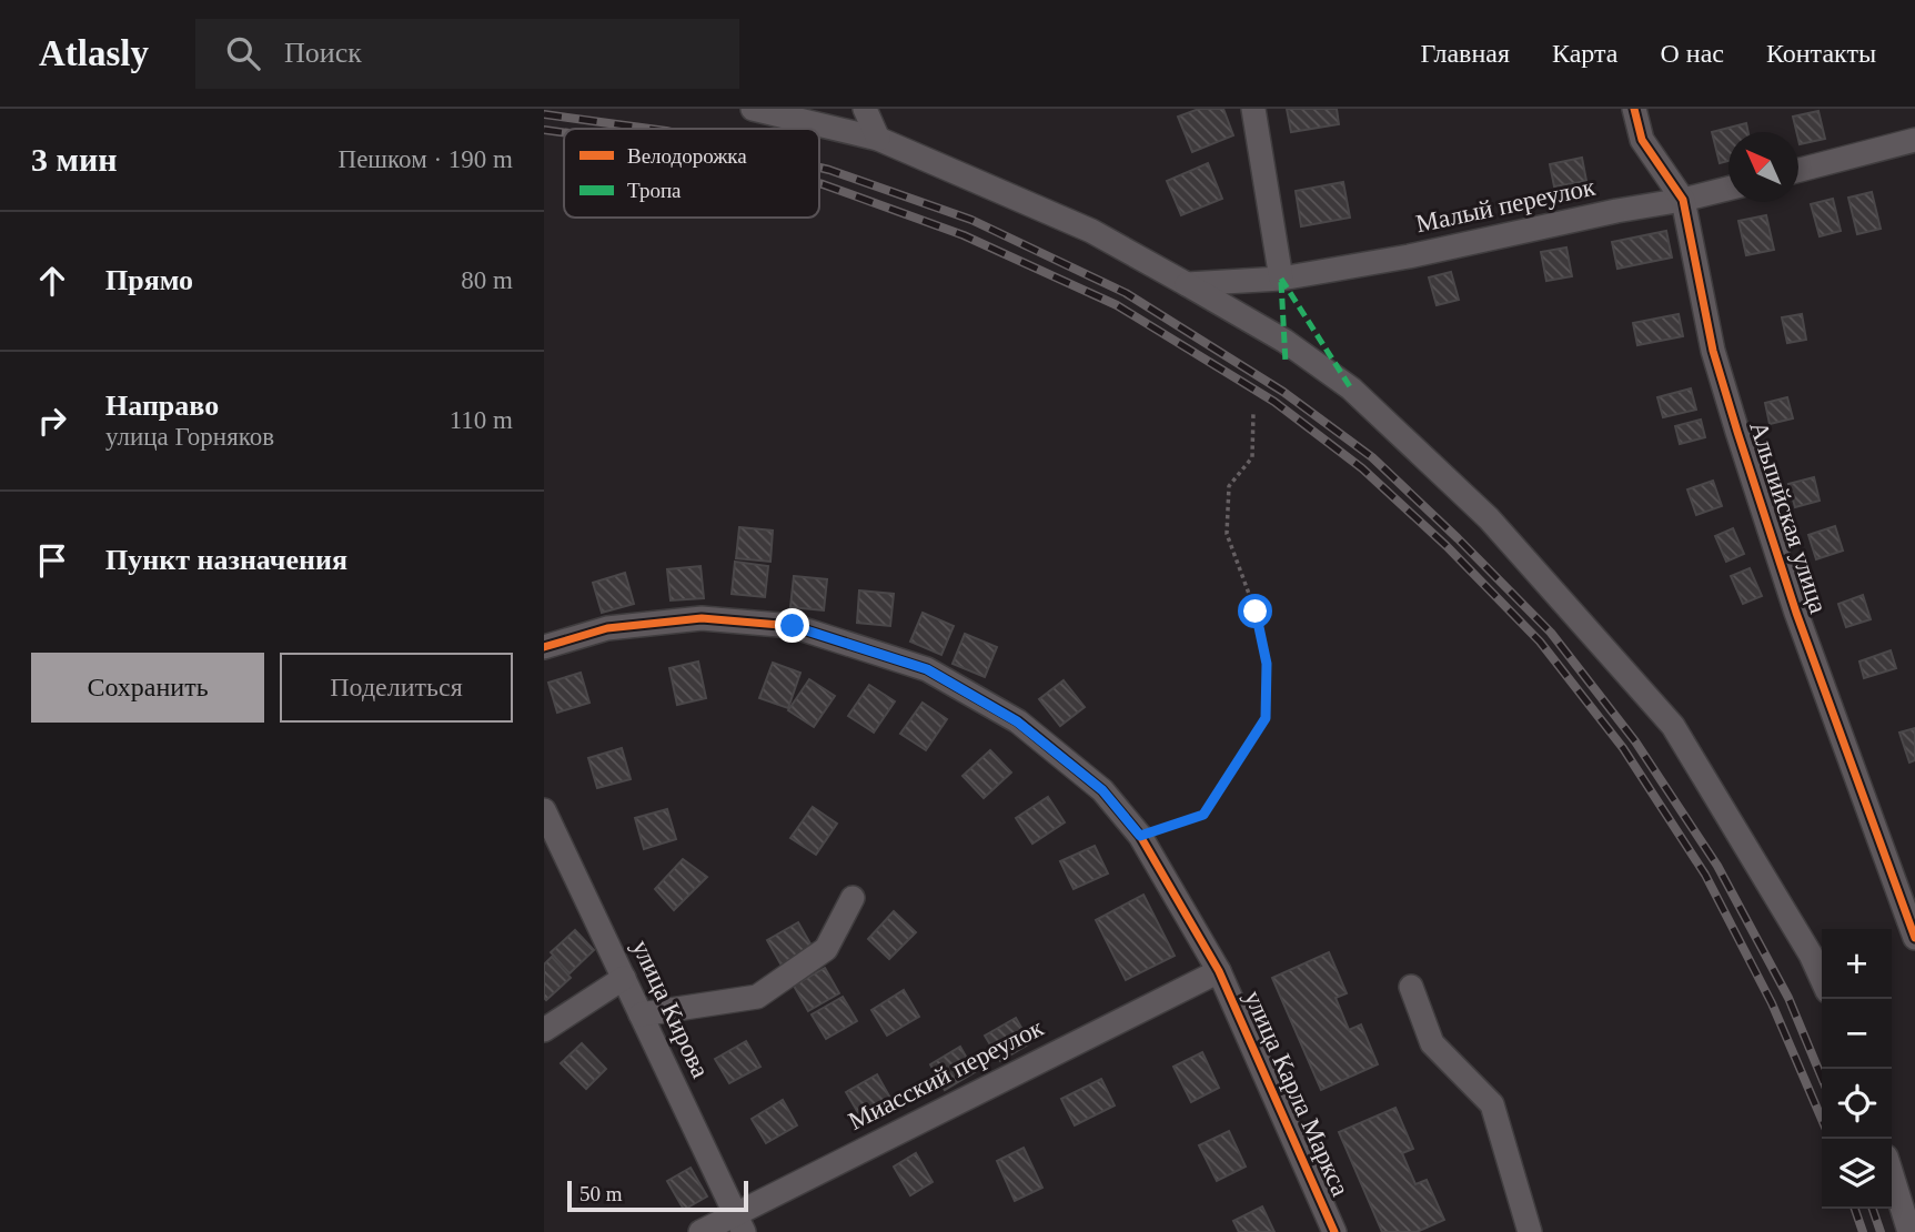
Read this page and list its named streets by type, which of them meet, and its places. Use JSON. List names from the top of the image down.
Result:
{
  "streets": {
    "street": [
      "Малый переулок",
      "Альпийская улица",
      "улица Кирова",
      "Миасский переулок",
      "улица Карла Маркса"
    ]
  },
  "crossings": [
    ["Малый переулок", "Альпийская улица"],
    ["улица Кирова", "Миасский переулок"],
    ["Миасский переулок", "улица Карла Маркса"]
  ],
  "legend": ["Велодорожка", "Тропа"],
  "scale_bar": "50 m",
  "north": "top left",
  "page": {
    "header": "Atlasly",
    "search": "Поиск",
    "nav": [
      "Главная",
      "Карта",
      "О нас",
      "Контакты"
    ],
    "heading": ["3 мин", "Пешком · 190 m"],
    "list": [
      ["Прямо", "80 m"],
      ["Направо", "улица Горняков", "110 m"],
      "Пункт назначения"
    ],
    "buttons": ["Сохранить", "Поделиться"],
    "map_buttons": ["+", "−"],
    "scale": "50 m"
  }
}
